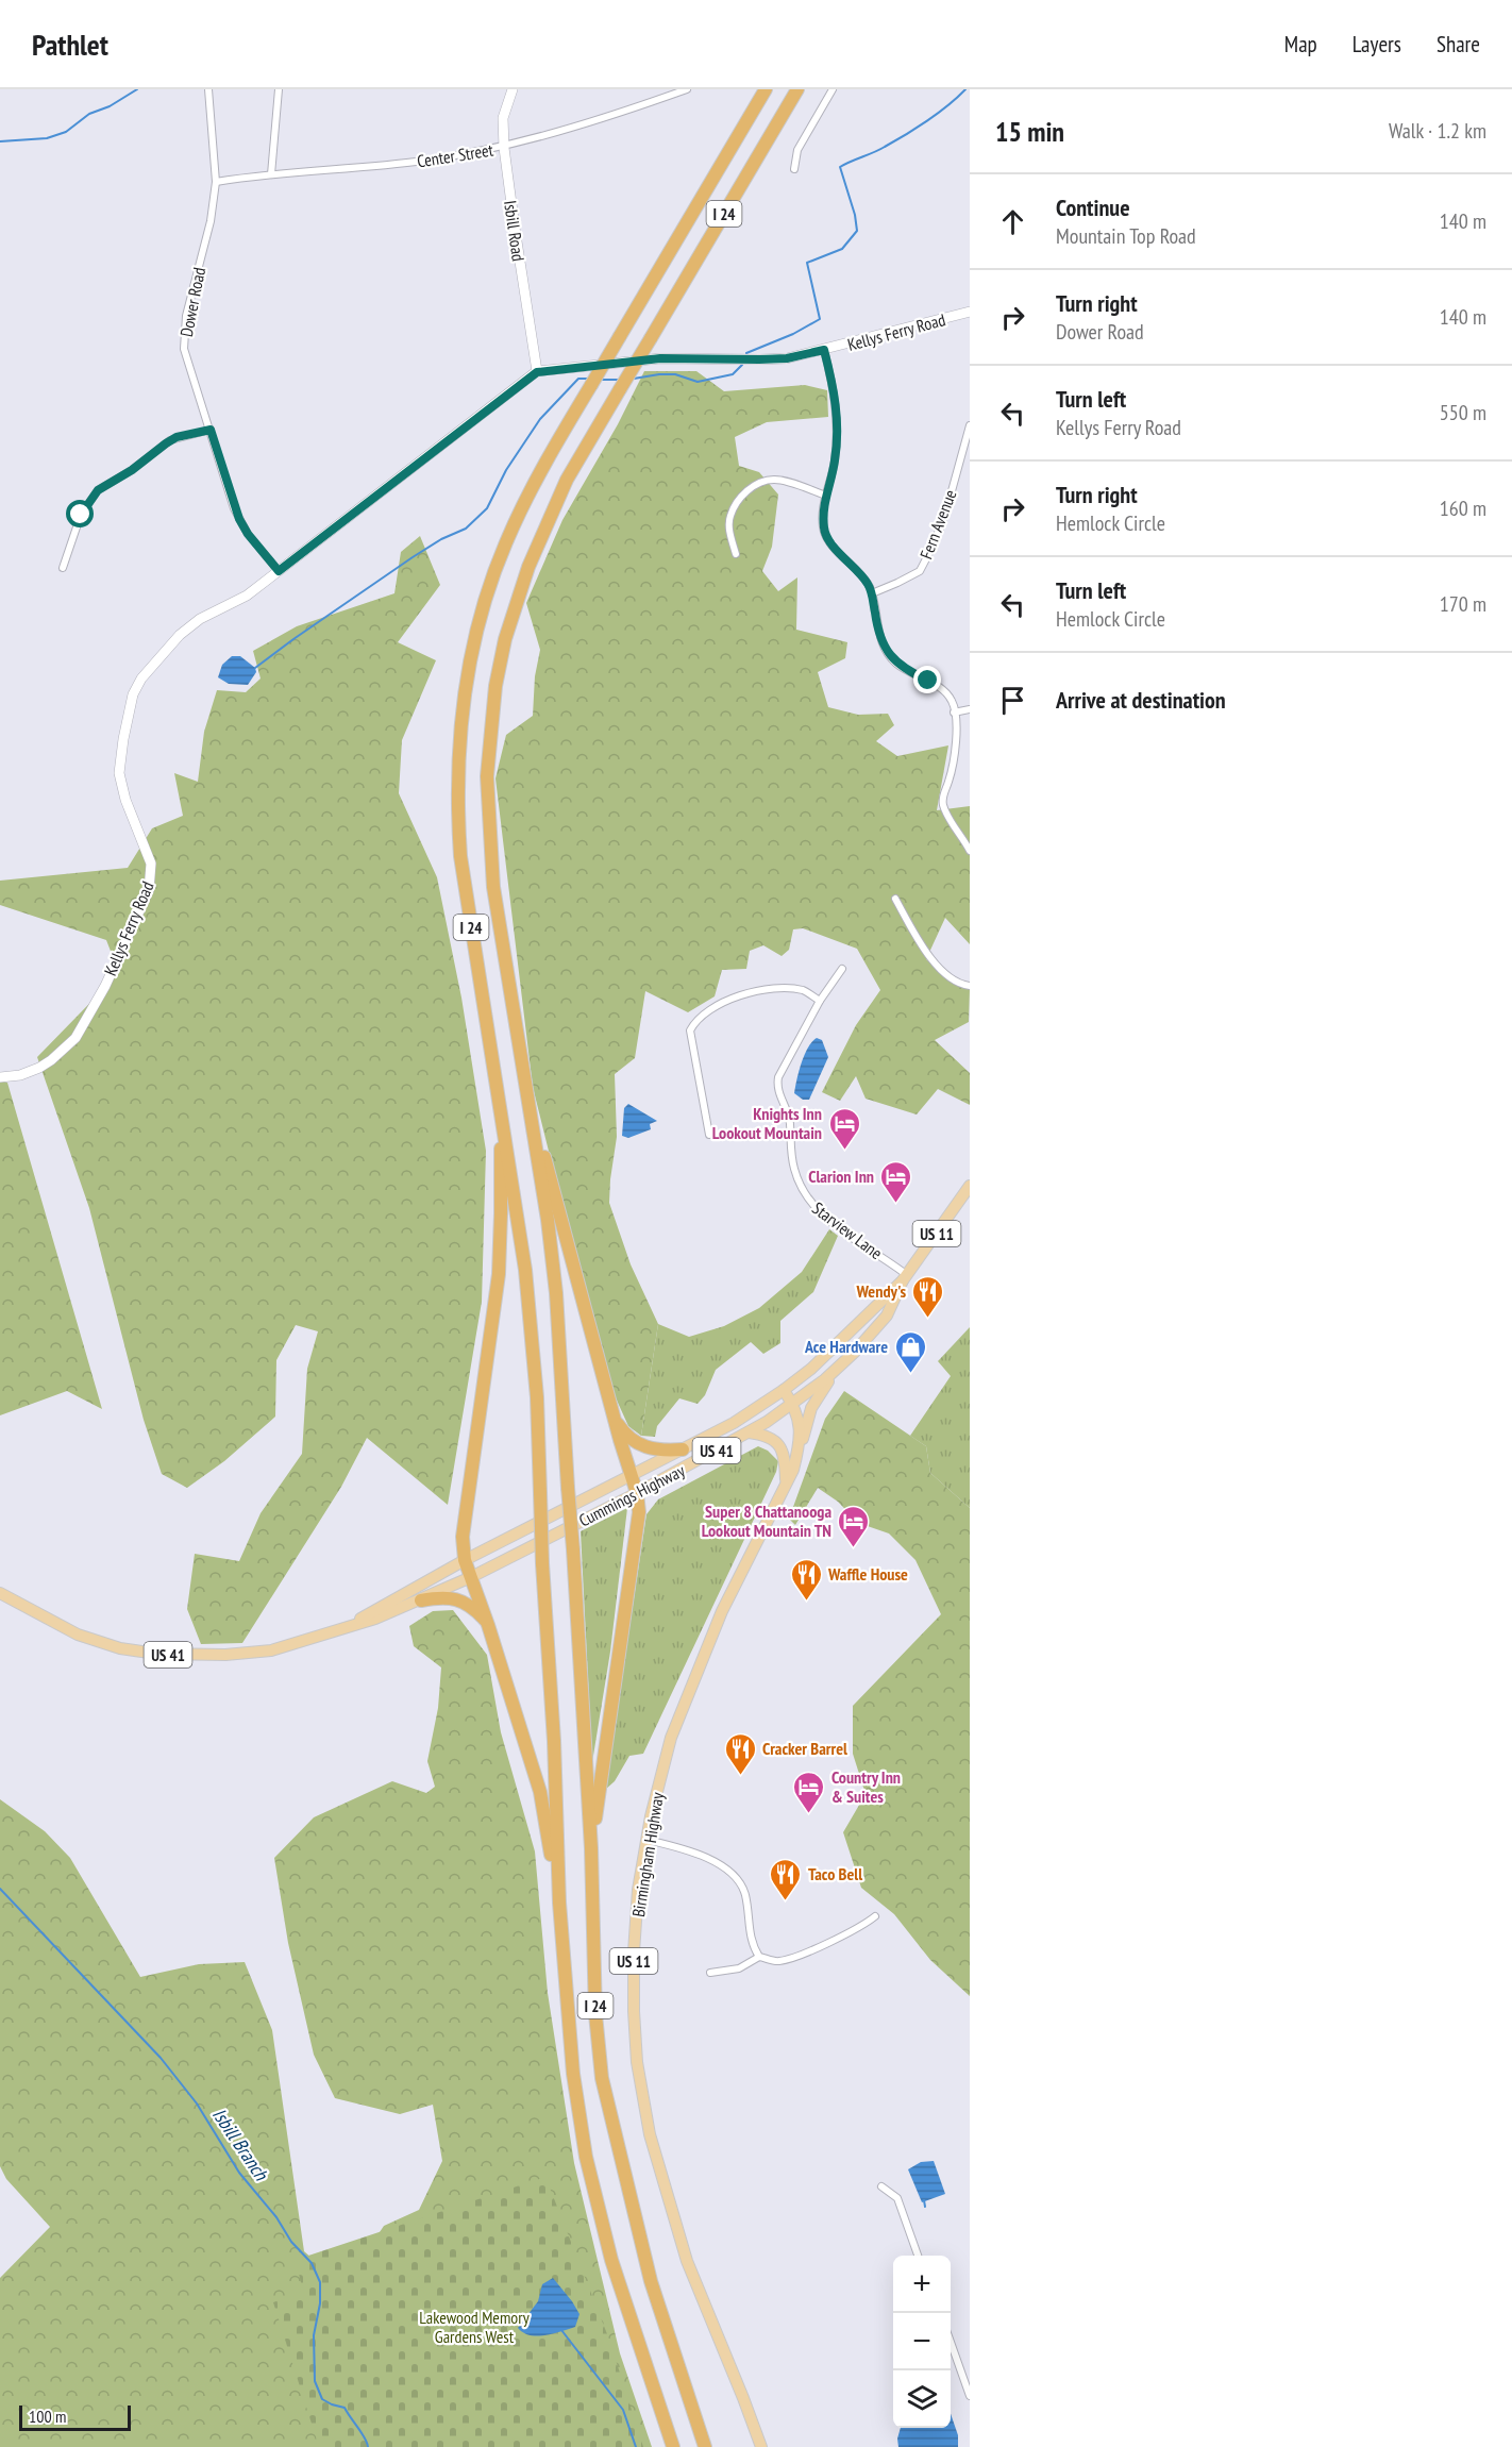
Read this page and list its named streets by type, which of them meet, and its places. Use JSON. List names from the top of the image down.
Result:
{
  "streets": {
    "highway": ["I 24"],
    "main road": [
      "US 11",
      "US 41",
      "Cummings Highway",
      "Birmingham Highway"
    ],
    "street": [
      "Center Street",
      "Isbill Road",
      "Dower Road",
      "Kellys Ferry Road",
      "Fern Avenue",
      "Starview Lane"
    ]
  },
  "crossings": [
    ["Center Street", "Isbill Road"],
    ["Center Street", "Dower Road"],
    ["Isbill Road", "Kellys Ferry Road"],
    ["Dower Road", "Kellys Ferry Road"],
    ["Starview Lane", "Cummings Highway"],
    ["Cummings Highway", "Birmingham Highway"]
  ],
  "water": ["Isbill Branch"],
  "parks": ["Lakewood Memory Gardens West"],
  "places": {
    "hotel": [
      "Knights Inn Lookout Mountain",
      "Clarion Inn",
      "Super 8 Chattanooga Lookout Mountain TN",
      "Country Inn & Suites"
    ],
    "restaurant": [
      "Wendy's",
      "Waffle House",
      "Cracker Barrel",
      "Taco Bell"
    ],
    "shop": ["Ace Hardware"]
  },
  "scale_bar": "100 m",
  "page": {
    "header": "Pathlet",
    "nav": ["Map", "Layers", "Share"],
    "heading": ["15 min", "Walk · 1.2 km"],
    "list": [
      ["Continue", "Mountain Top Road", "140 m"],
      ["Turn right", "Dower Road", "140 m"],
      ["Turn left", "Kellys Ferry Road", "550 m"],
      ["Turn right", "Hemlock Circle", "160 m"],
      ["Turn left", "Hemlock Circle", "170 m"],
      "Arrive at destination"
    ],
    "map_buttons": ["+", "−"],
    "scale": "100 m"
  }
}
